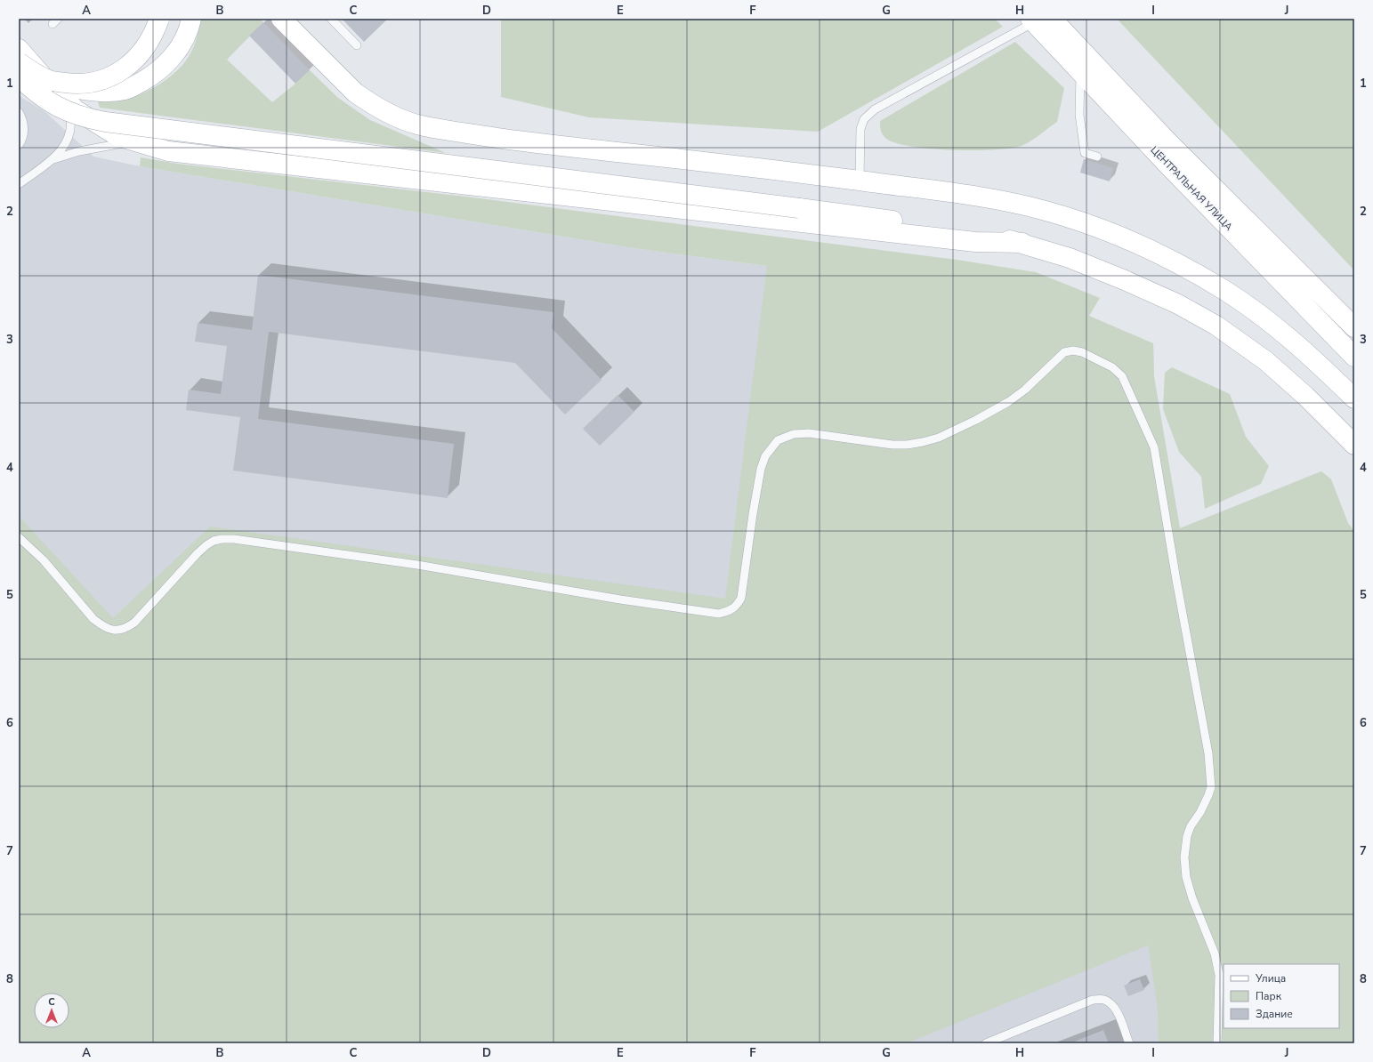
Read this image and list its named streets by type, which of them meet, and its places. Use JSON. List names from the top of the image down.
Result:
{
  "streets": {
    "main road": ["ЦЕНТРАЛЬНАЯ УЛИЦА"]
  },
  "legend": ["Улица", "Парк", "Здание"],
  "north": "top",
  "grid": {
    "columns": [
      "A",
      "B",
      "C",
      "D",
      "E",
      "F",
      "G",
      "H",
      "I",
      "J"
    ],
    "rows": [
      "1",
      "2",
      "3",
      "4",
      "5",
      "6",
      "7",
      "8"
    ]
  }
}
